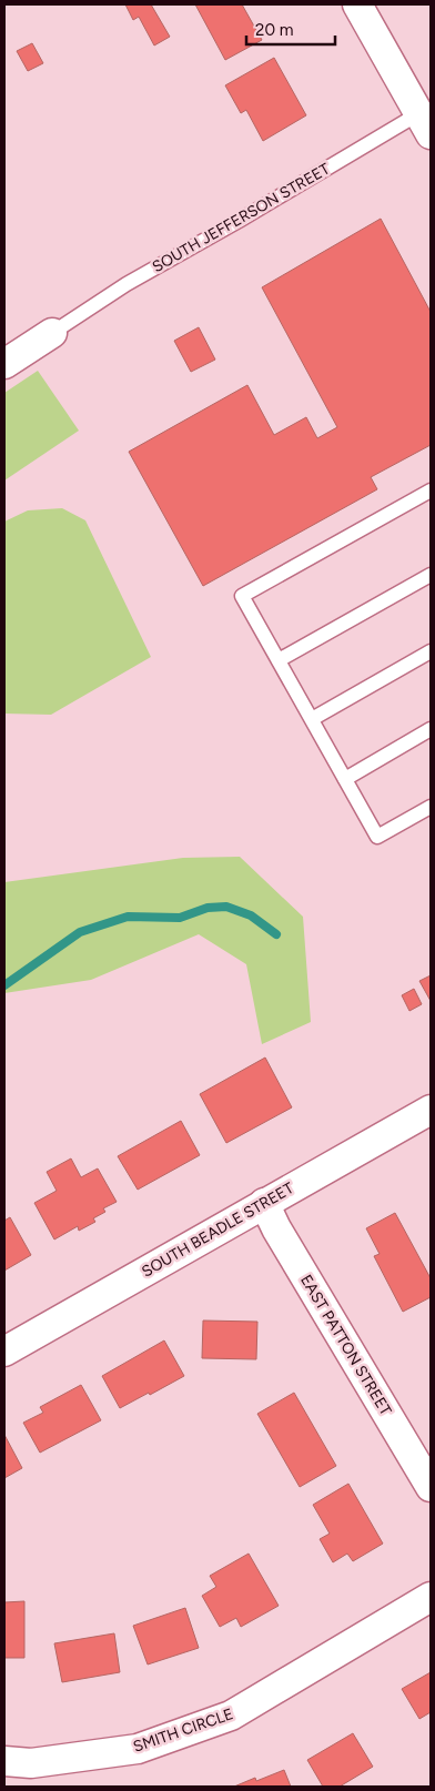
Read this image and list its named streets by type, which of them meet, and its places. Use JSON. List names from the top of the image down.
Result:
{
  "streets": {
    "street": ["SOUTH BEADLE STREET", "EAST PATTON STREET", "SMITH CIRCLE"],
    "lane": ["SOUTH JEFFERSON STREET"]
  },
  "crossings": [
    ["SOUTH BEADLE STREET", "EAST PATTON STREET"]
  ],
  "scale_bar": "20 m"
}
